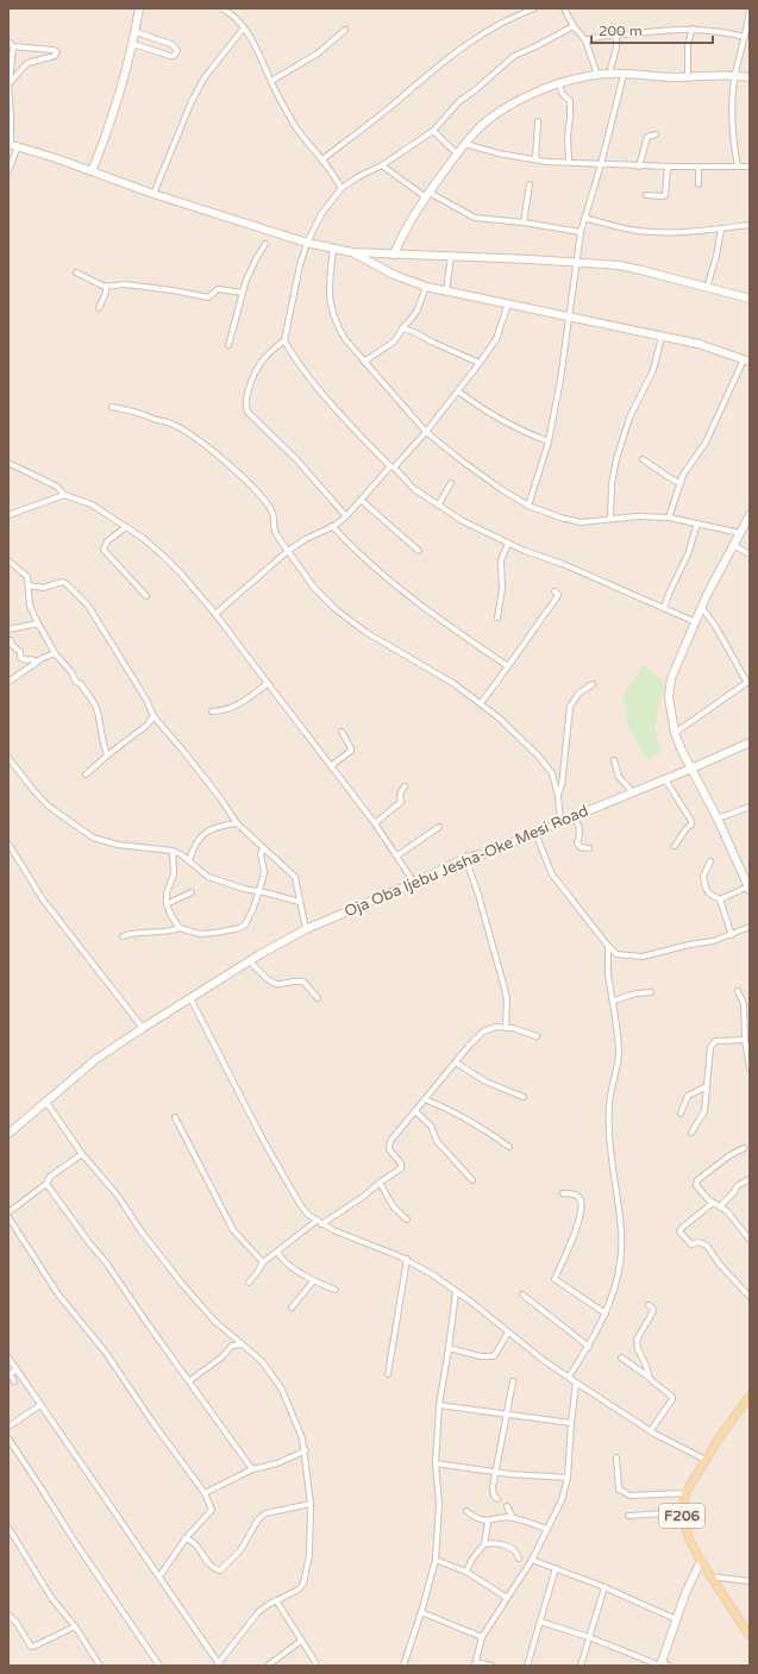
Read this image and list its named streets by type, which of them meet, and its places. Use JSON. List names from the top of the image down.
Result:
{
  "streets": {
    "main road": ["Oja Oba Ijebu Jesha-Oke Mesi Road", "F206"]
  },
  "scale_bar": "200 m"
}
